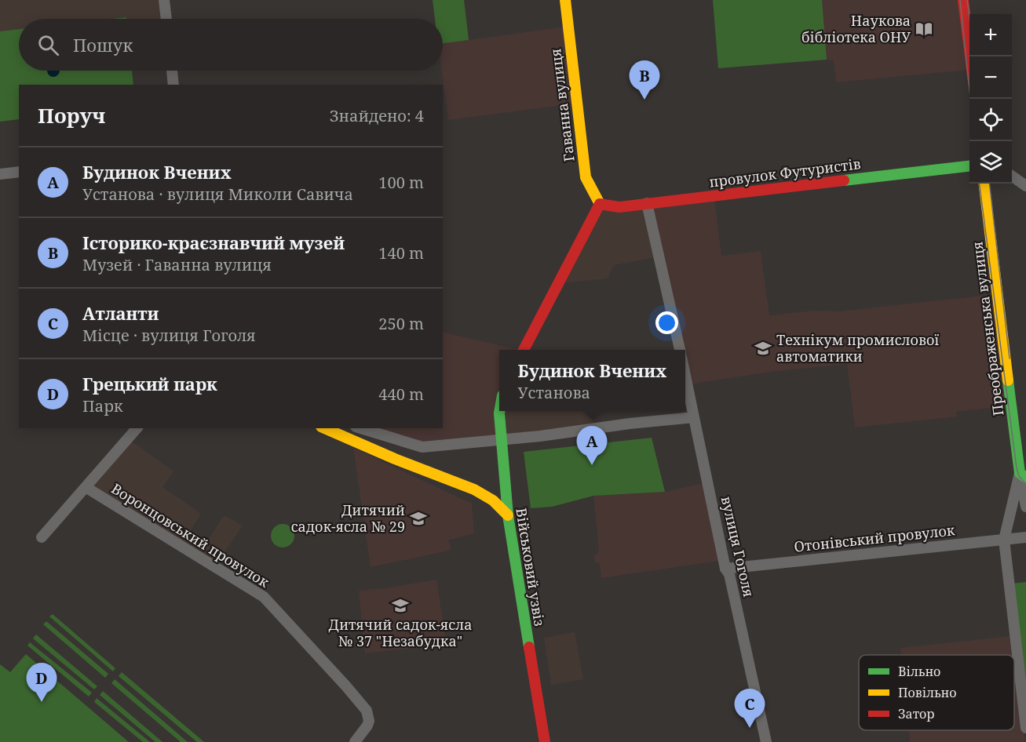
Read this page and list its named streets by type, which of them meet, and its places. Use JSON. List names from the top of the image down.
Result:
{
  "streets": {
    "street": [
      "Гаванна вулиця",
      "провулок Футуристів",
      "Преображенська вулиця",
      "Воронцовський провулок",
      "Отонівський провулок",
      "вулиця Гоголя",
      "Військовий узвіз"
    ]
  },
  "crossings": [
    ["Гаванна вулиця", "провулок Футуристів"],
    ["Преображенська вулиця", "Отонівський провулок"],
    ["Отонівський провулок", "вулиця Гоголя"]
  ],
  "places": {
    "library": ["Наукова бібліотека ОНУ"],
    "school or university": ["Технікум промислової автоматики", "Дитячий садок-ясла № 29", "Дитячий садок-ясла № 37 \"Незабудка\""]
  },
  "legend": ["Вільно", "Повільно", "Затор"],
  "page": {
    "map_buttons": ["+", "−"],
    "search": "Пошук",
    "pins": [
      "B",
      "A",
      "D",
      "C"
    ],
    "heading": ["Поруч", "Знайдено: 4"],
    "list": [
      {
        "mark": "A",
        "name": "Будинок Вчених",
        "note": "Установа · вулиця Миколи Савича",
        "value": "100 m"
      },
      {
        "mark": "B",
        "name": "Історико-краєзнавчий музей",
        "note": "Музей · Гаванна вулиця",
        "value": "140 m"
      },
      {
        "mark": "C",
        "name": "Атланти",
        "note": "Місце · вулиця Гоголя",
        "value": "250 m"
      },
      {
        "mark": "D",
        "name": "Грецький парк",
        "note": "Парк",
        "value": "440 m"
      }
    ],
    "popup": ["Будинок Вчених", "Установа"]
  }
}
